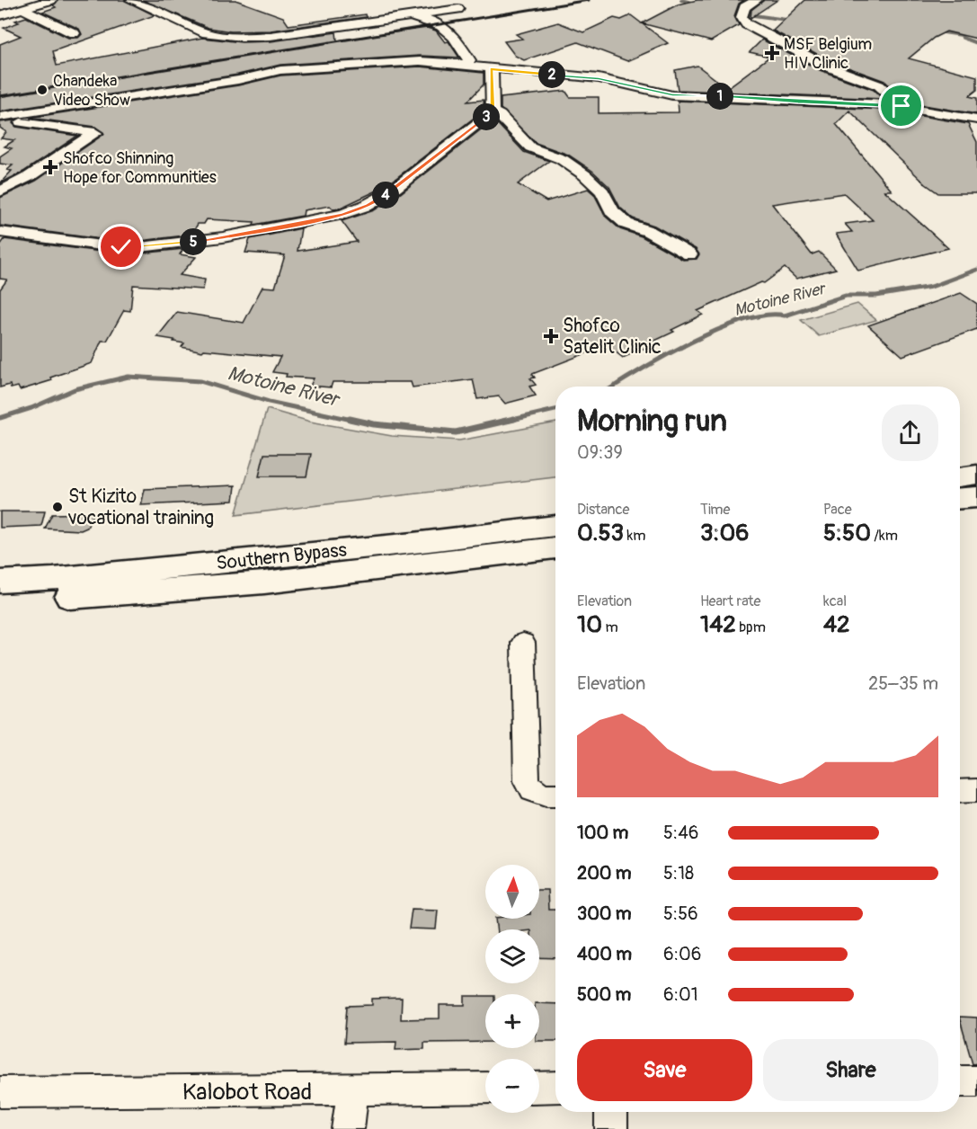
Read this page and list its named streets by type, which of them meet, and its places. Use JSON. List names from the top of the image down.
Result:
{
  "streets": {
    "highway": ["Southern Bypass"],
    "street": ["Kalobot Road"]
  },
  "water": ["Motoine River"],
  "places": {
    "health": ["MSF Belgium HIV Clinic", "Shofco Shinning Hope for Communities", "Shofco Satelit Clinic"],
    "other": ["Chandeka Video Show", "St Kizito vocational training"]
  },
  "north": "top",
  "page": {
    "pins": [
      "2",
      "1",
      "3",
      "4",
      "5"
    ],
    "heading": ["Morning run", "09:39"],
    "stats": [
      ["Distance", "0.53 km"],
      ["Time", "3:06"],
      ["Pace", "5:50 /km"],
      ["Elevation", "10 m"],
      ["Heart rate", "142 bpm"],
      ["kcal", "42"]
    ],
    "chart": ["Elevation", "25–35 m"],
    "list": [
      {
        "name": "100 m",
        "note": "5:46"
      },
      {
        "name": "200 m",
        "note": "5:18"
      },
      {
        "name": "300 m",
        "note": "5:56"
      },
      {
        "name": "400 m",
        "note": "6:06"
      },
      {
        "name": "500 m",
        "note": "6:01"
      }
    ],
    "map_buttons": ["+", "−"],
    "buttons": ["Save", "Share"]
  }
}
